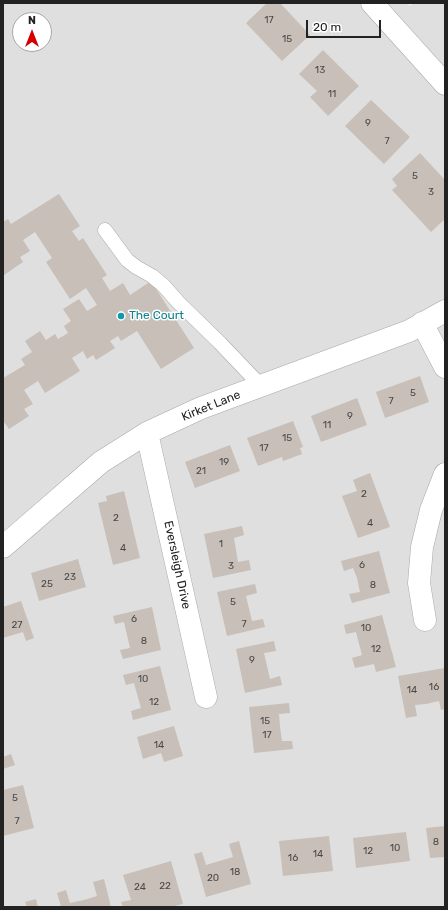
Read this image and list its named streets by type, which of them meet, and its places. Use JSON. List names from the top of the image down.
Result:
{
  "streets": {
    "street": ["Kirket Lane", "Eversleigh Drive"]
  },
  "crossings": [
    ["Kirket Lane", "Eversleigh Drive"]
  ],
  "places": ["The Court"],
  "house_numbers": [
    "17",
    "15",
    "13",
    "11",
    "9",
    "7",
    "5",
    "3",
    "5",
    "7",
    "9",
    "11",
    "15",
    "17",
    "19",
    "21",
    "2",
    "2",
    "4",
    "1",
    "4",
    "6",
    "3",
    "23",
    "25",
    "8",
    "5",
    "6",
    "7",
    "27",
    "10",
    "8",
    "12",
    "9",
    "10",
    "16",
    "14",
    "12",
    "15",
    "17",
    "14",
    "5",
    "7",
    "8",
    "10",
    "12",
    "14",
    "16",
    "18",
    "20",
    "22",
    "24"
  ],
  "scale_bar": "20 m",
  "north": "top"
}
